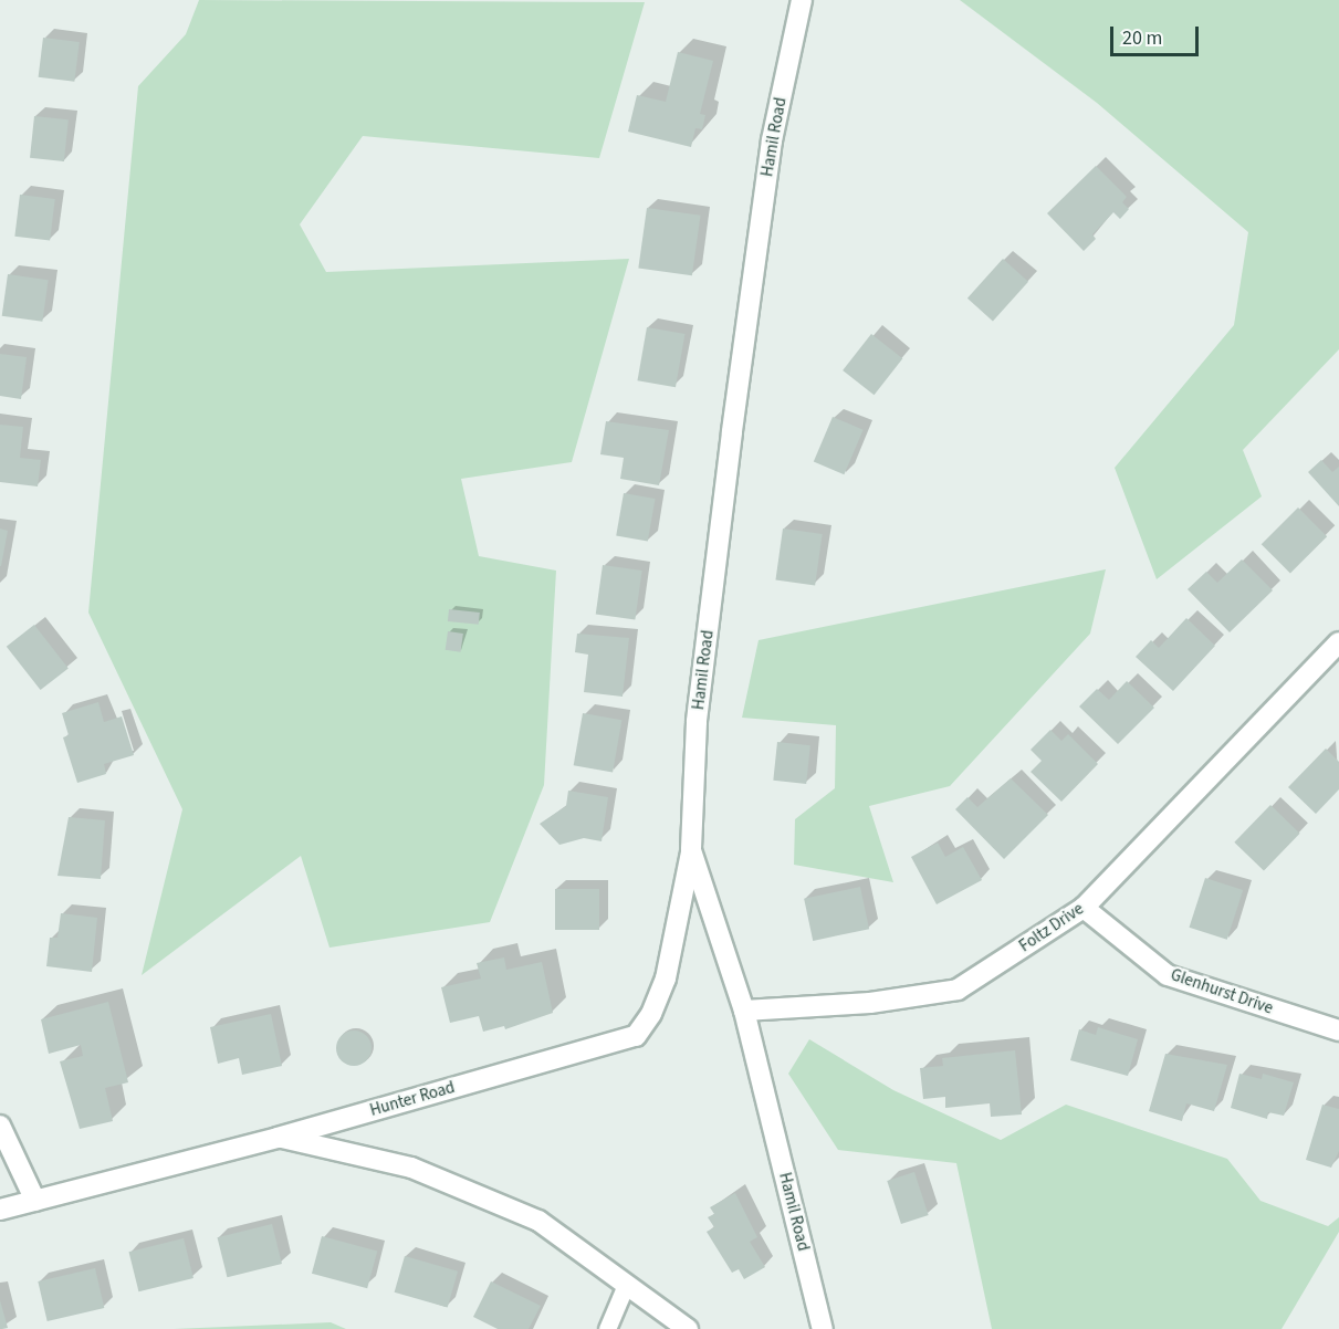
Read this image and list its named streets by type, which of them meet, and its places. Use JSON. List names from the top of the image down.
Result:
{
  "streets": {
    "street": [
      "Hamil Road",
      "Foltz Drive",
      "Glenhurst Drive",
      "Hunter Road"
    ]
  },
  "crossings": [
    ["Hamil Road", "Foltz Drive"],
    ["Hamil Road", "Hunter Road"],
    ["Foltz Drive", "Glenhurst Drive"]
  ],
  "scale_bar": "20 m"
}
